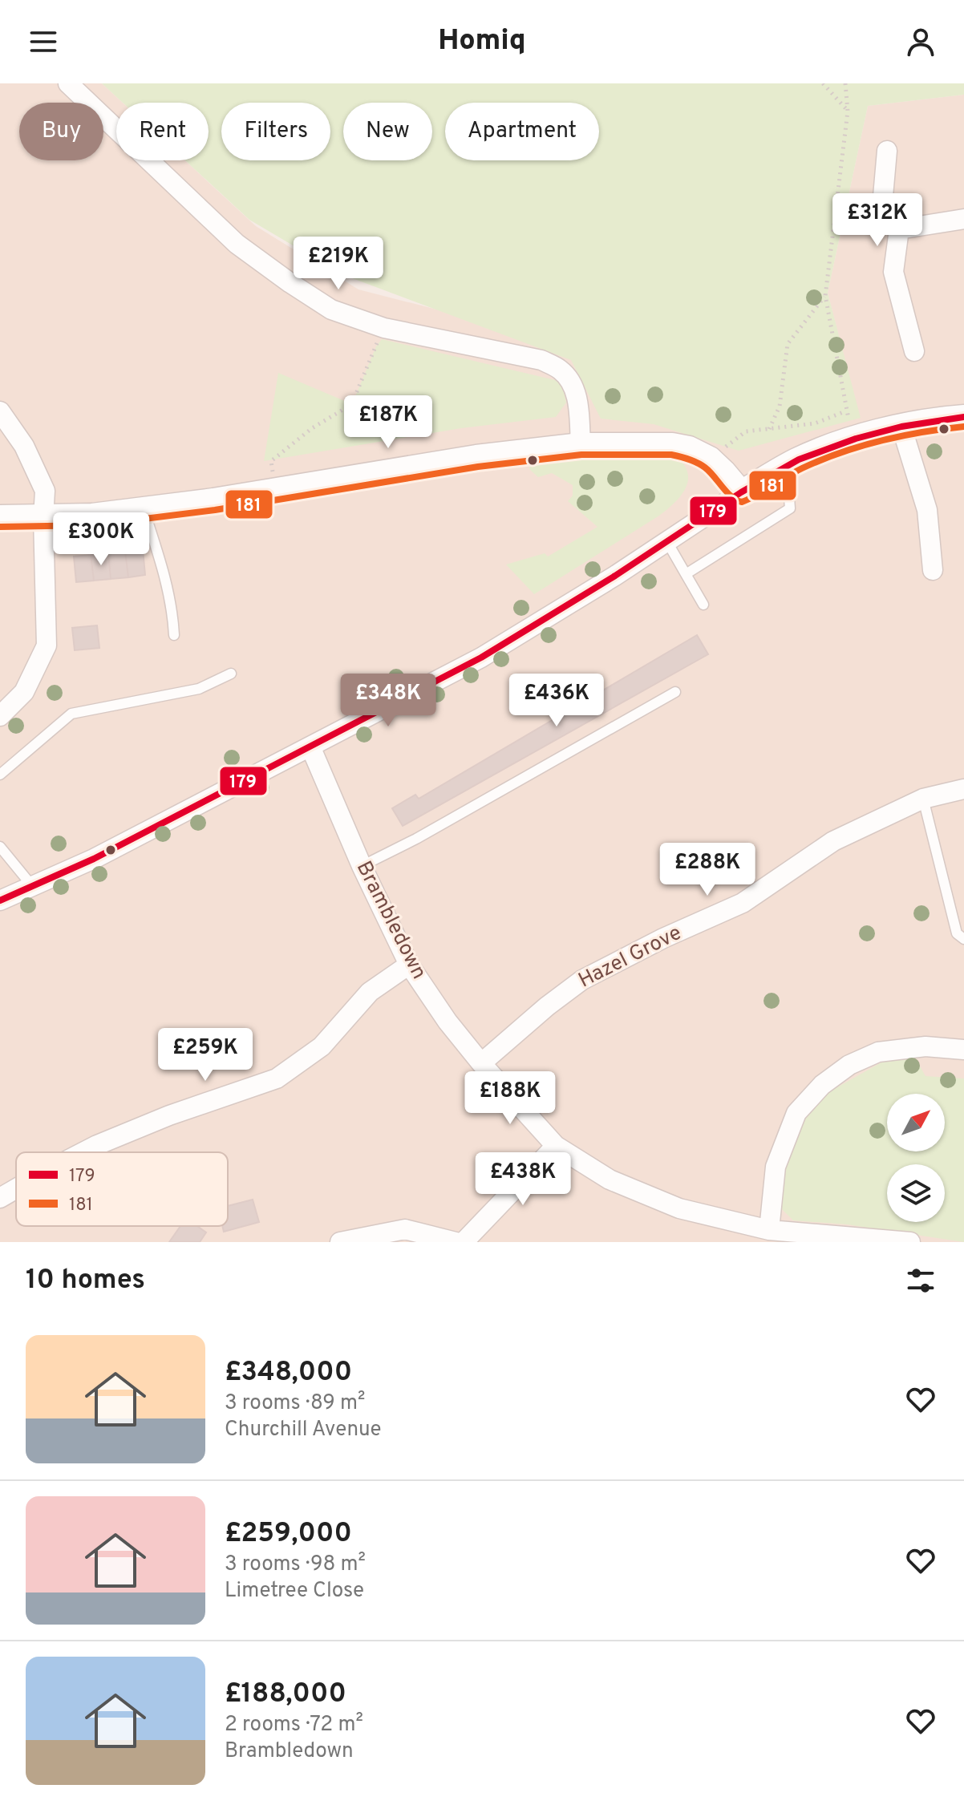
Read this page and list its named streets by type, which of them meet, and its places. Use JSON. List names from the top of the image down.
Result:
{
  "streets": {
    "street": ["Brambledown", "Hazel Grove"]
  },
  "crossings": [
    ["Brambledown", "Hazel Grove"]
  ],
  "lines": ["transit line 179", "transit line 181"],
  "legend": ["179", "181"],
  "north": "top right",
  "page": {
    "header": "Homiq",
    "chip": [
      "Buy",
      "Rent",
      "Filters",
      "New",
      "Apartment"
    ],
    "price": [
      "£312K",
      "£219K",
      "£187K",
      "£300K",
      "£348K",
      "£436K",
      "£288K",
      "£259K",
      "£188K",
      "£438K"
    ],
    "heading": "10 homes",
    "list": [
      {
        "name": "£348,000",
        "note": "3 rooms · 89 m² · Churchill Avenue"
      },
      {
        "name": "£259,000",
        "note": "3 rooms · 98 m² · Limetree Close"
      },
      {
        "name": "£188,000",
        "note": "2 rooms · 72 m² · Brambledown"
      }
    ]
  }
}
